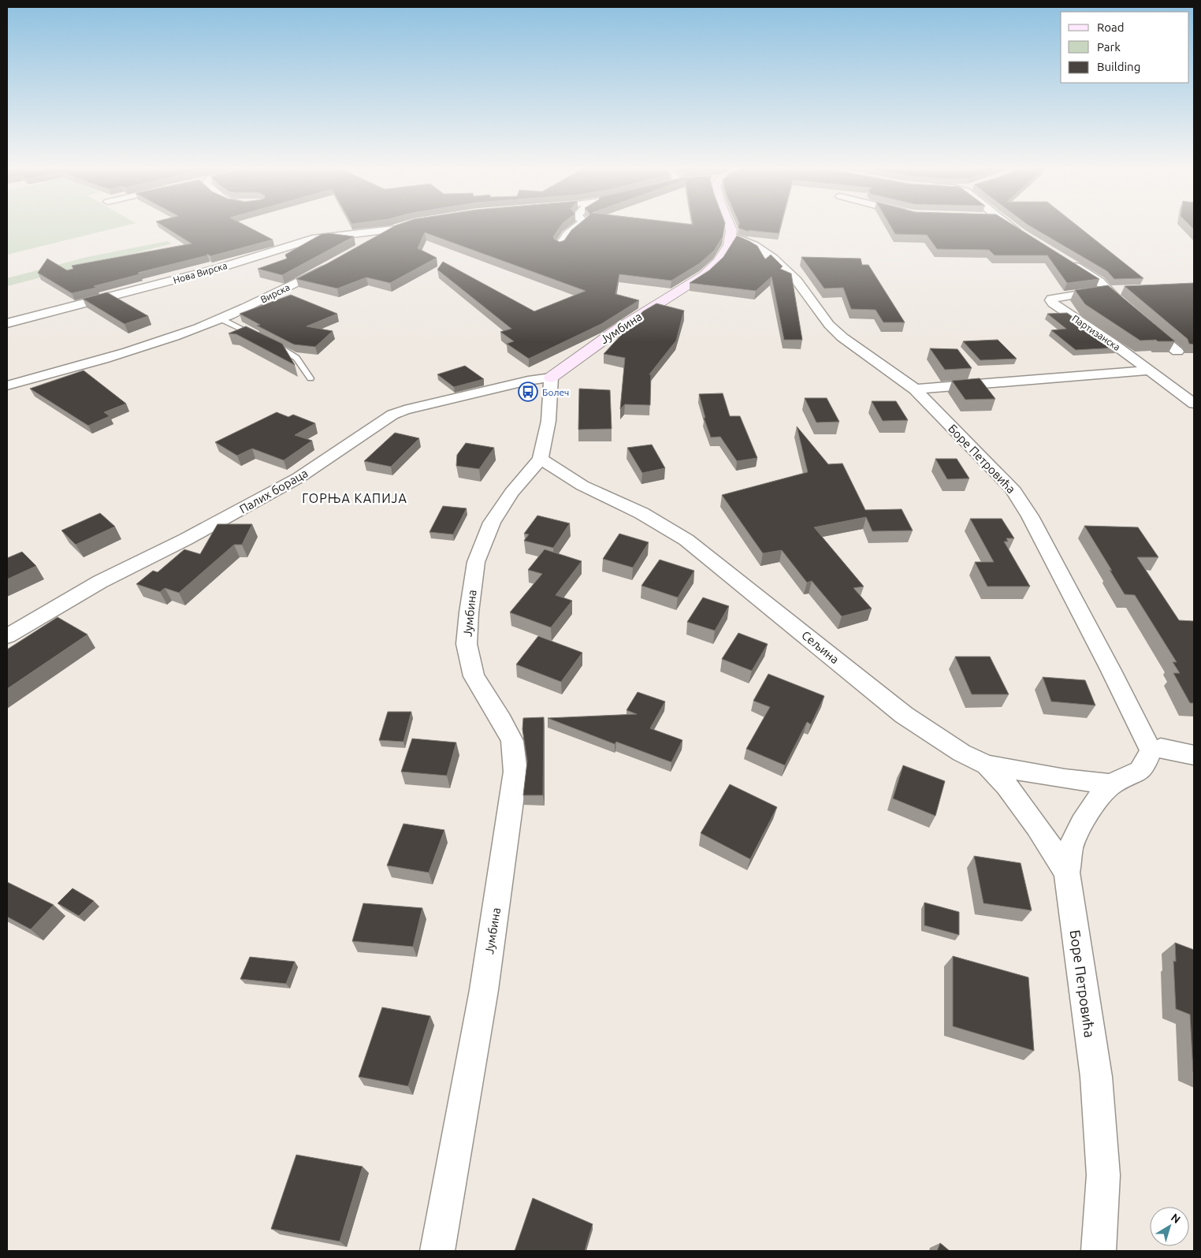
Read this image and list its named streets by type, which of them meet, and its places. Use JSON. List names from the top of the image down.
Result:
{
  "streets": {
    "street": [
      "Нова Вирска",
      "Вирска",
      "Јумбина",
      "Партизанска",
      "Боре Петровића",
      "Палих бораца",
      "Сељина"
    ]
  },
  "crossings": [
    ["Јумбина", "Боре Петровића"],
    ["Јумбина", "Палих бораца"],
    ["Јумбина", "Сељина"],
    ["Боре Петровића", "Сељина"]
  ],
  "districts": ["ГОРЊА КАПИЈА"],
  "places": {
    "bus stop": ["Болеч"]
  },
  "legend": ["Road", "Park", "Building"],
  "north": "top right"
}
